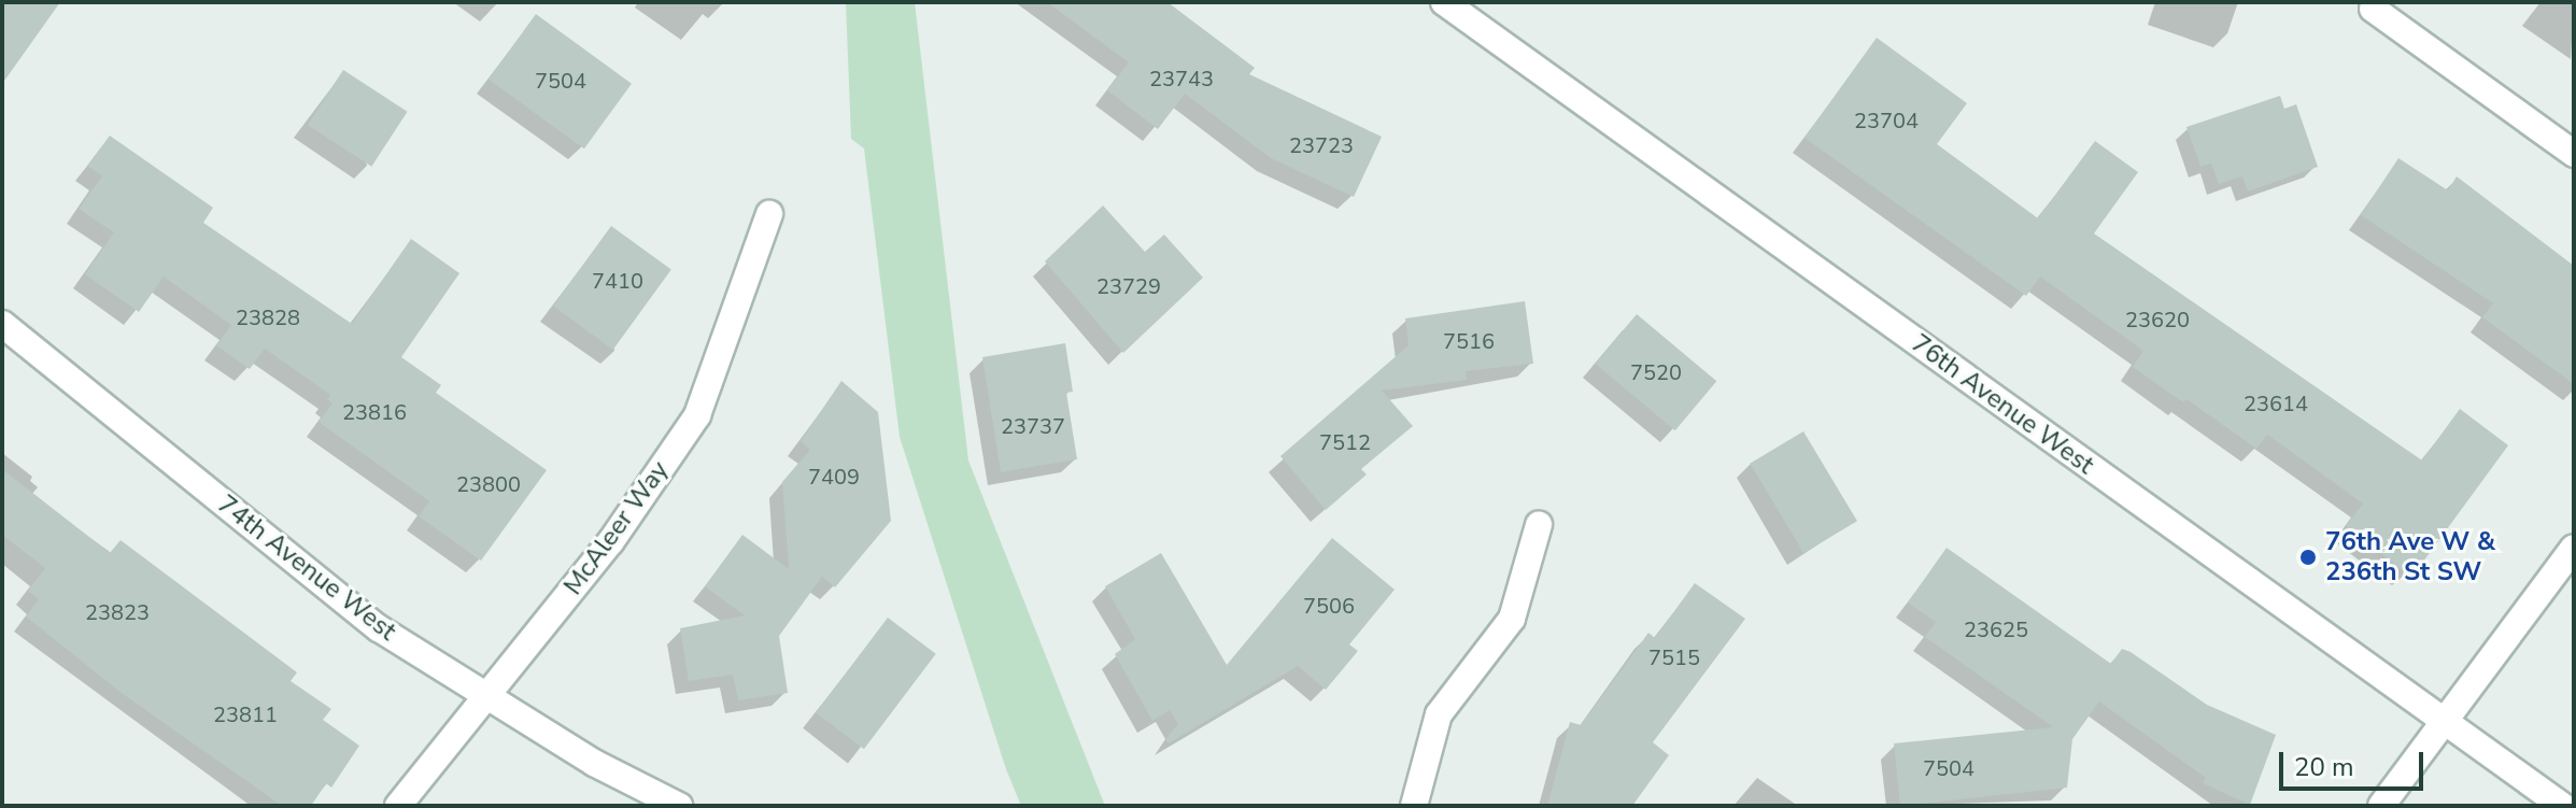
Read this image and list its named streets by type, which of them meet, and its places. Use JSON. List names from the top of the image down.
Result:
{
  "streets": {
    "street": ["76th Avenue West", "McAleer Way", "74th Avenue West"]
  },
  "crossings": [
    ["McAleer Way", "74th Avenue West"]
  ],
  "places": ["76th Ave W & 236th St SW"],
  "house_numbers": [
    "23743",
    "7504",
    "23704",
    "23723",
    "7410",
    "23729",
    "23828",
    "23620",
    "7516",
    "7520",
    "23614",
    "23816",
    "23737",
    "7512",
    "7409",
    "23800",
    "7506",
    "23823",
    "23625",
    "7515",
    "23811",
    "7504"
  ],
  "scale_bar": "20 m"
}
